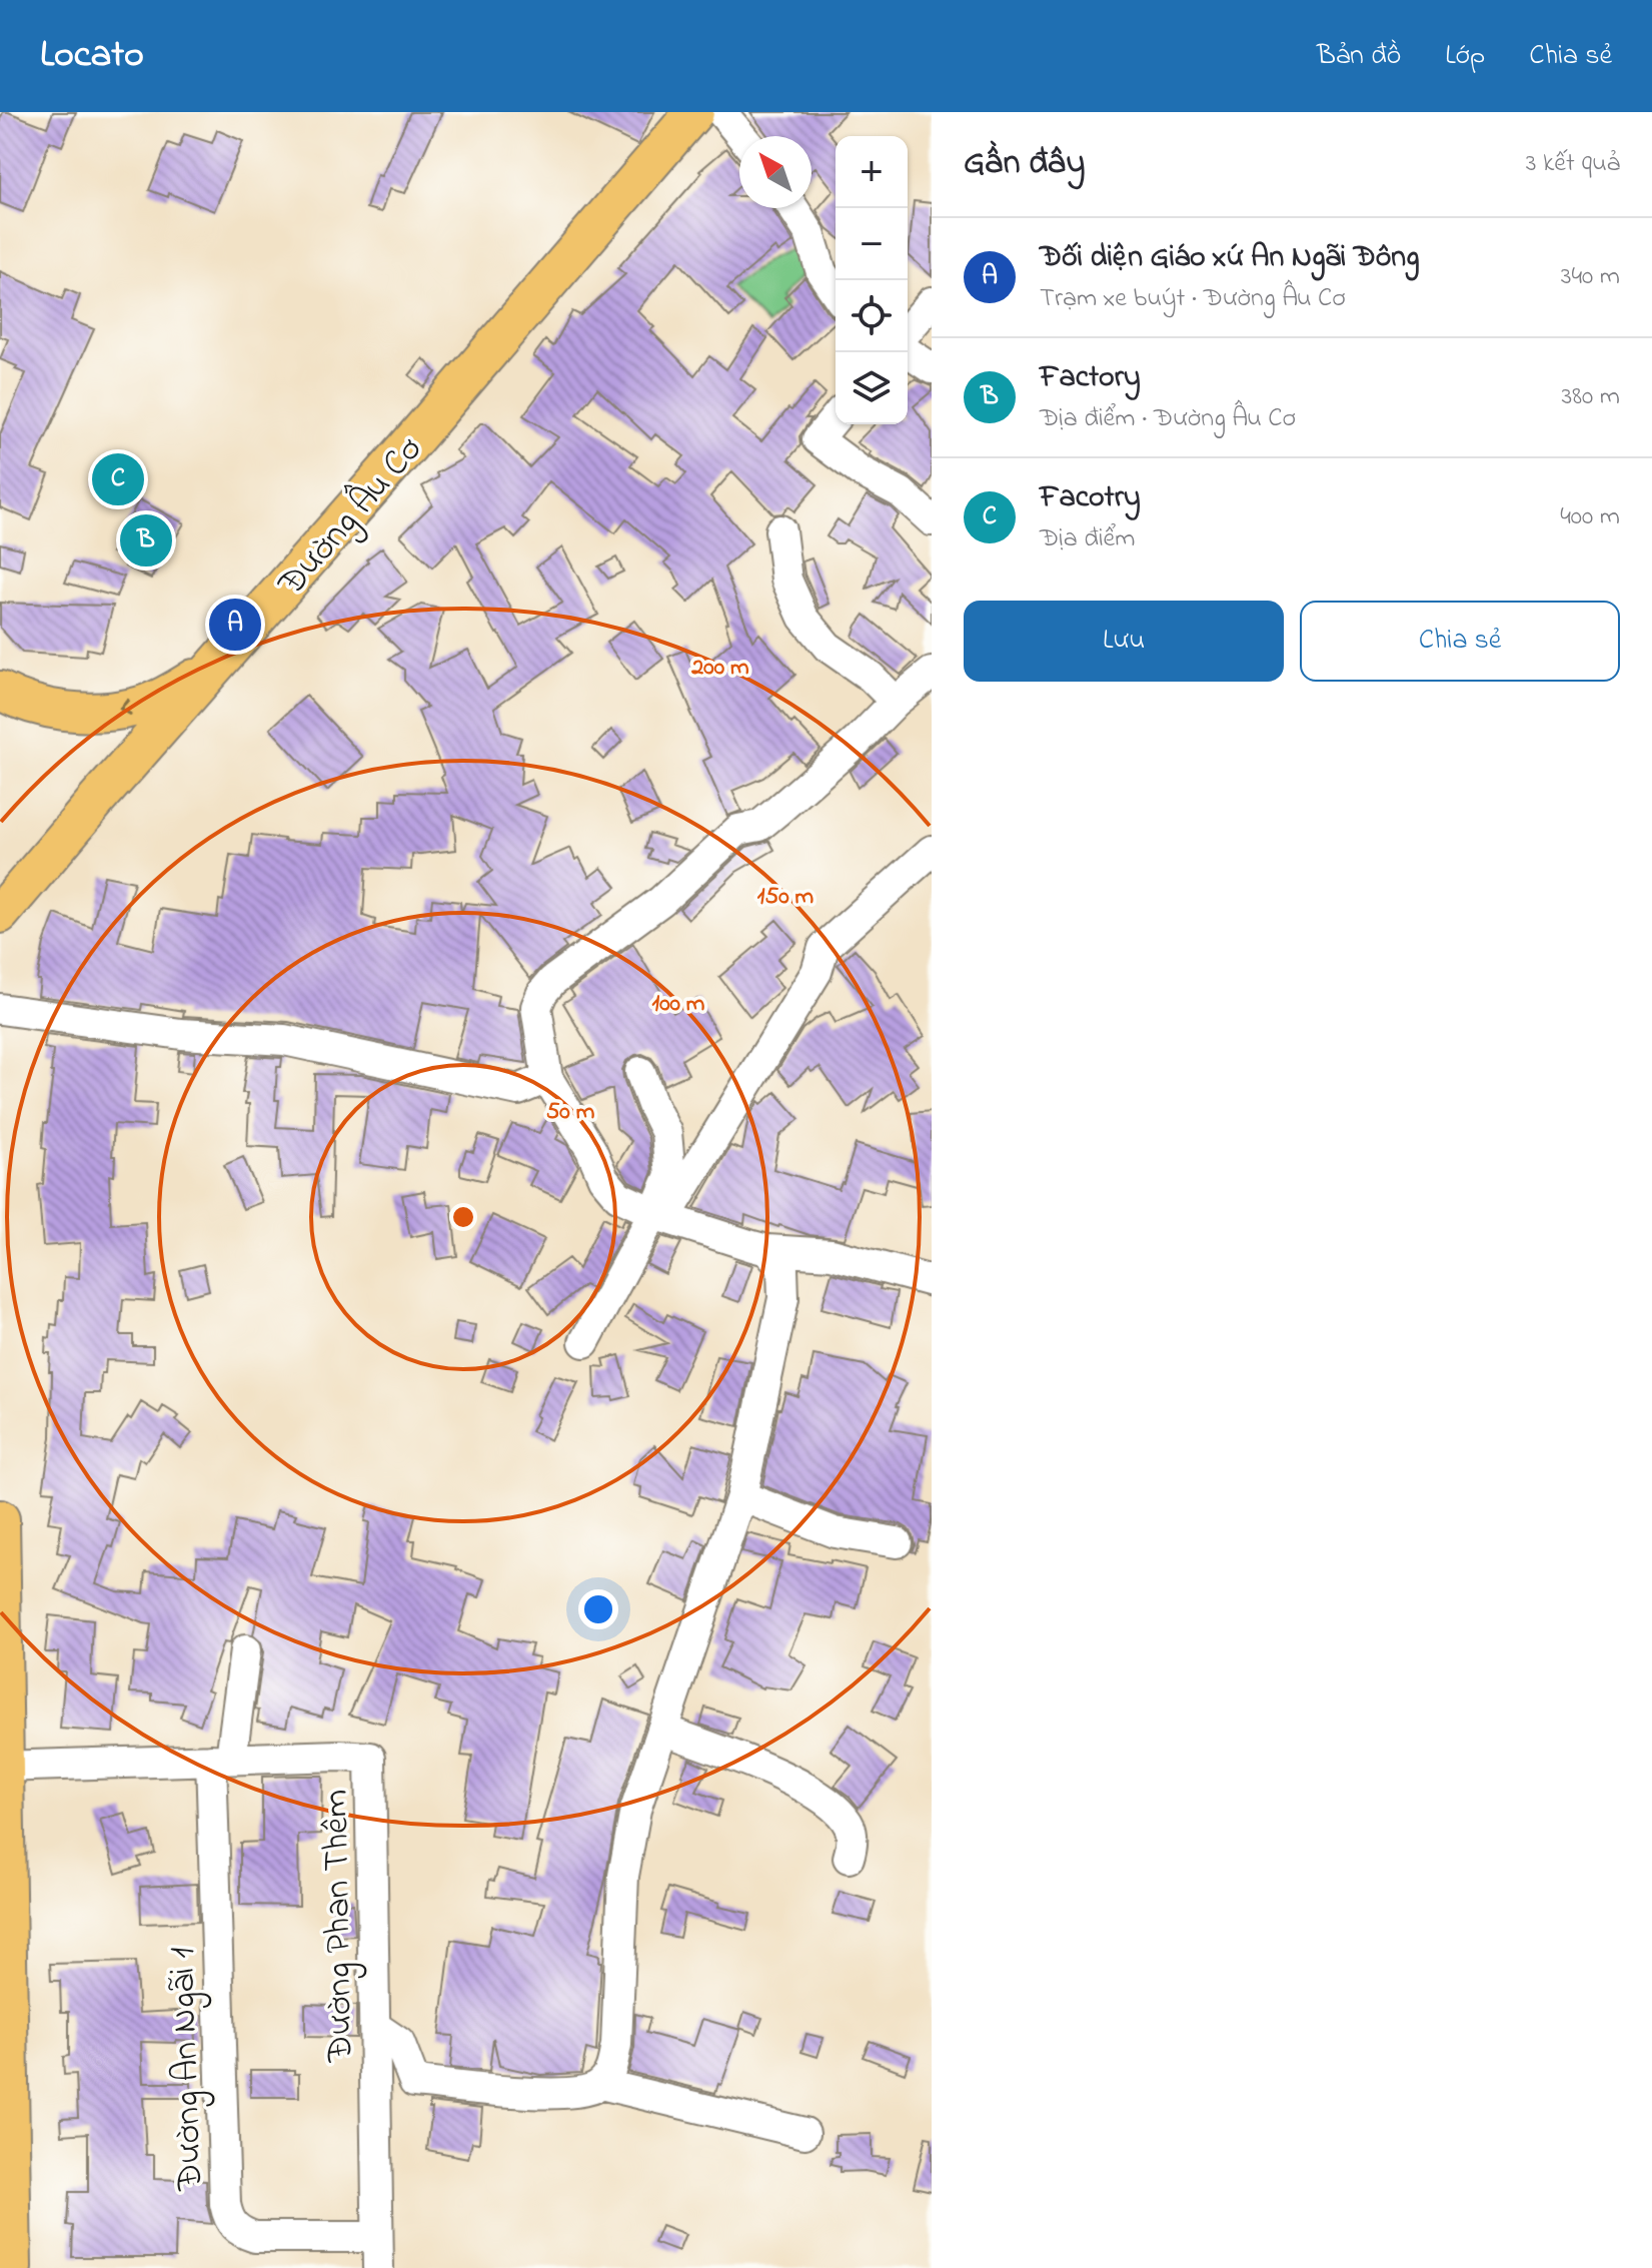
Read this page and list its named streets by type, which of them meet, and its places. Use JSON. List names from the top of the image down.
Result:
{
  "streets": {
    "main road": ["Đường Âu Cơ"],
    "street": ["Đường Phan Thêm", "Đường An Ngãi 1"]
  },
  "crossings": [
    ["Đường Phan Thêm", "Đường An Ngãi 1"]
  ],
  "north": "top left",
  "page": {
    "header": "Locato",
    "nav": ["Bản đồ", "Lớp", "Chia sẻ"],
    "heading": ["Gần đây", "3 kết quả"],
    "map_buttons": ["+", "−"],
    "list": [
      {
        "mark": "A",
        "name": "Đối diện Giáo xứ An Ngãi Đông",
        "note": "Trạm xe buýt · Đường Âu Cơ",
        "value": "340 m"
      },
      {
        "mark": "B",
        "name": "Factory",
        "note": "Địa điểm · Đường Âu Cơ",
        "value": "380 m"
      },
      {
        "mark": "C",
        "name": "Facotry",
        "note": "Địa điểm",
        "value": "400 m"
      }
    ],
    "pins": ["C", "B", "A"],
    "buttons": ["Lưu", "Chia sẻ"]
  },
  "rings": [
    "200 m",
    "150 m",
    "100 m",
    "50 m"
  ]
}
